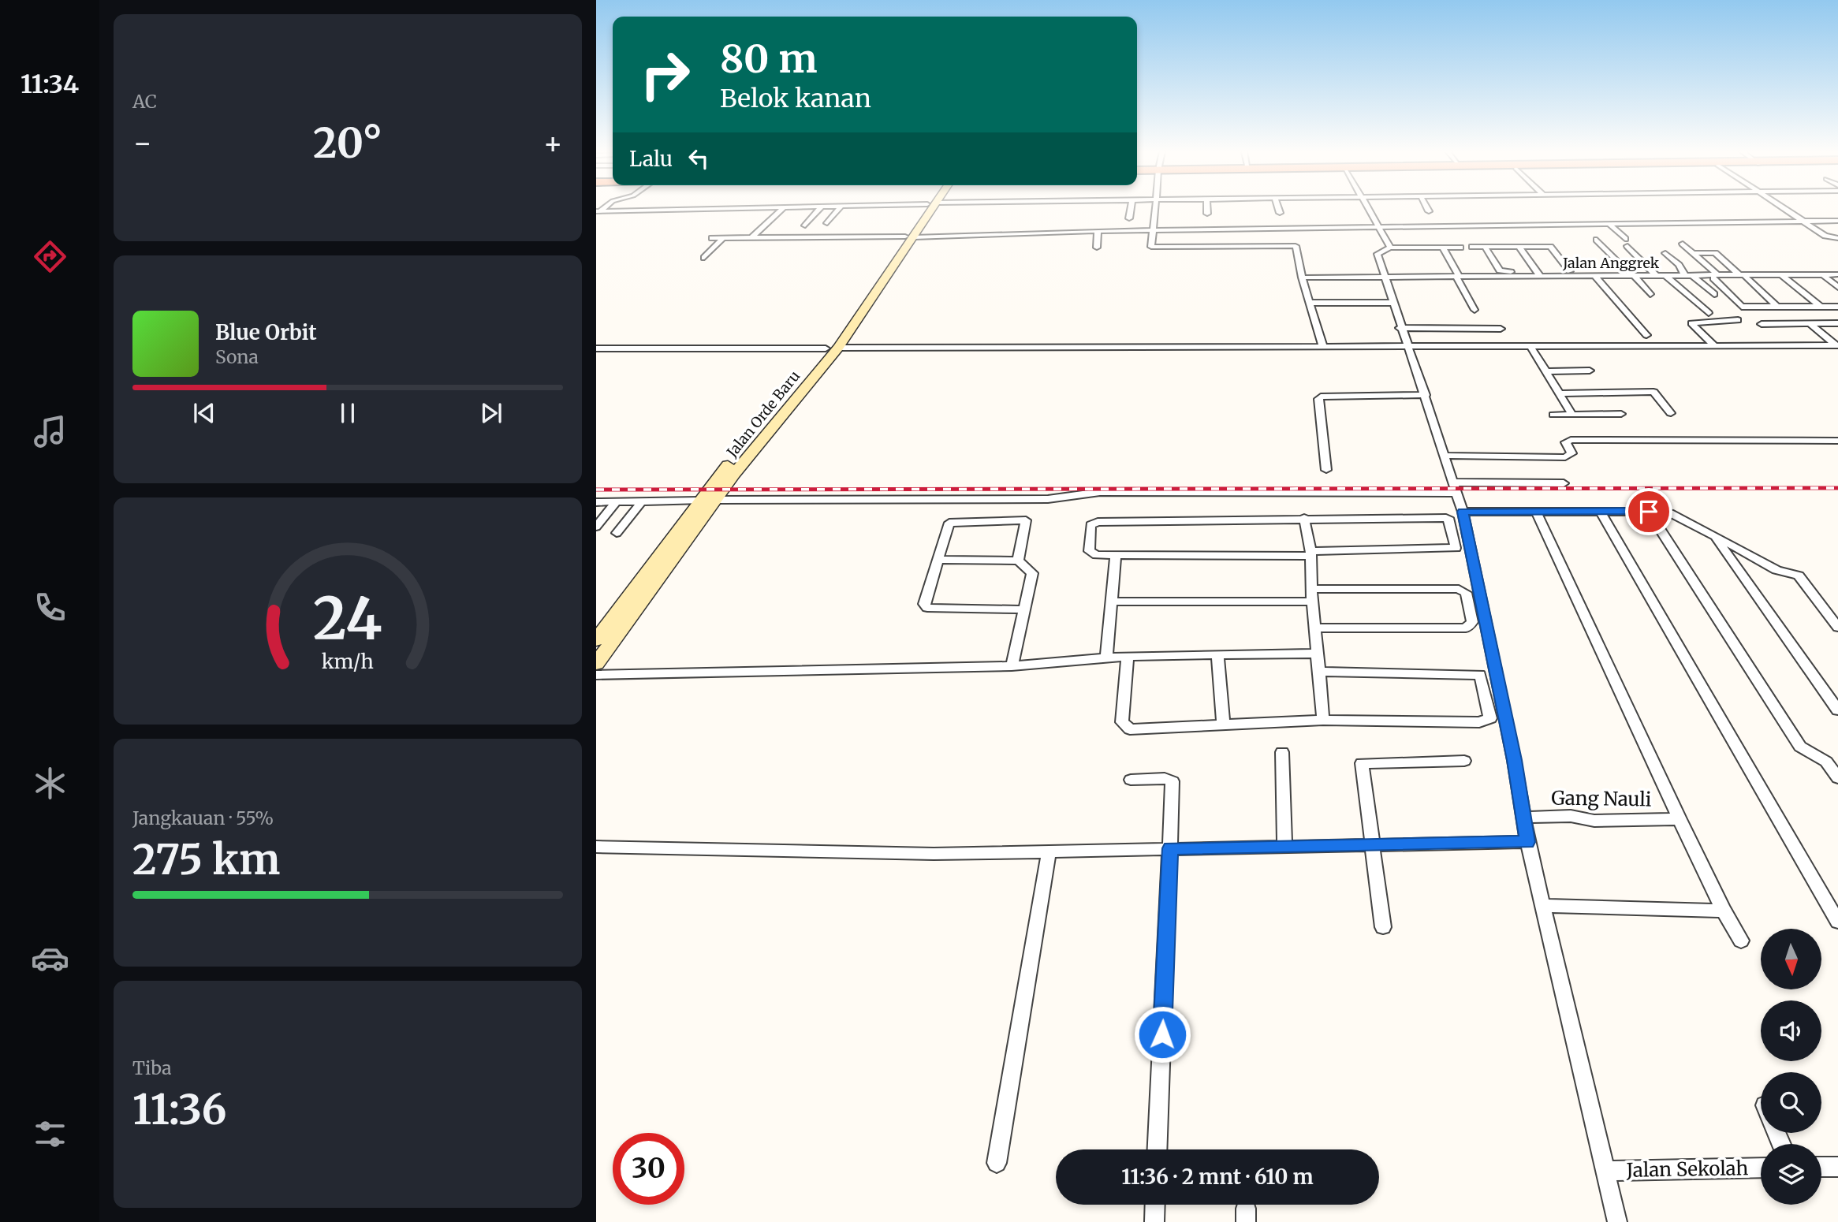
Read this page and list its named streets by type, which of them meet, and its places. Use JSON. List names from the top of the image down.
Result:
{
  "streets": {
    "main road": ["Jalan Orde Baru"],
    "street": ["Jalan Anggrek", "Gang Nauli", "Jalan Sekolah"]
  },
  "north": "bottom",
  "page": {
    "tabs": "11:34",
    "tile": [
      "AC",
      ["Jangkauan · 55%", "275 km"],
      ["Tiba", "11:36"]
    ],
    "turn": ["80 m", "Belok kanan"],
    "heat": ["−", "20°", "+"],
    "then": "Lalu",
    "song": ["Blue Orbit", "Sona"],
    "limit": "30",
    "trip": "11:36 · 2 mnt · 610 m",
    "gauge": ["24", "km/h"]
  }
}
